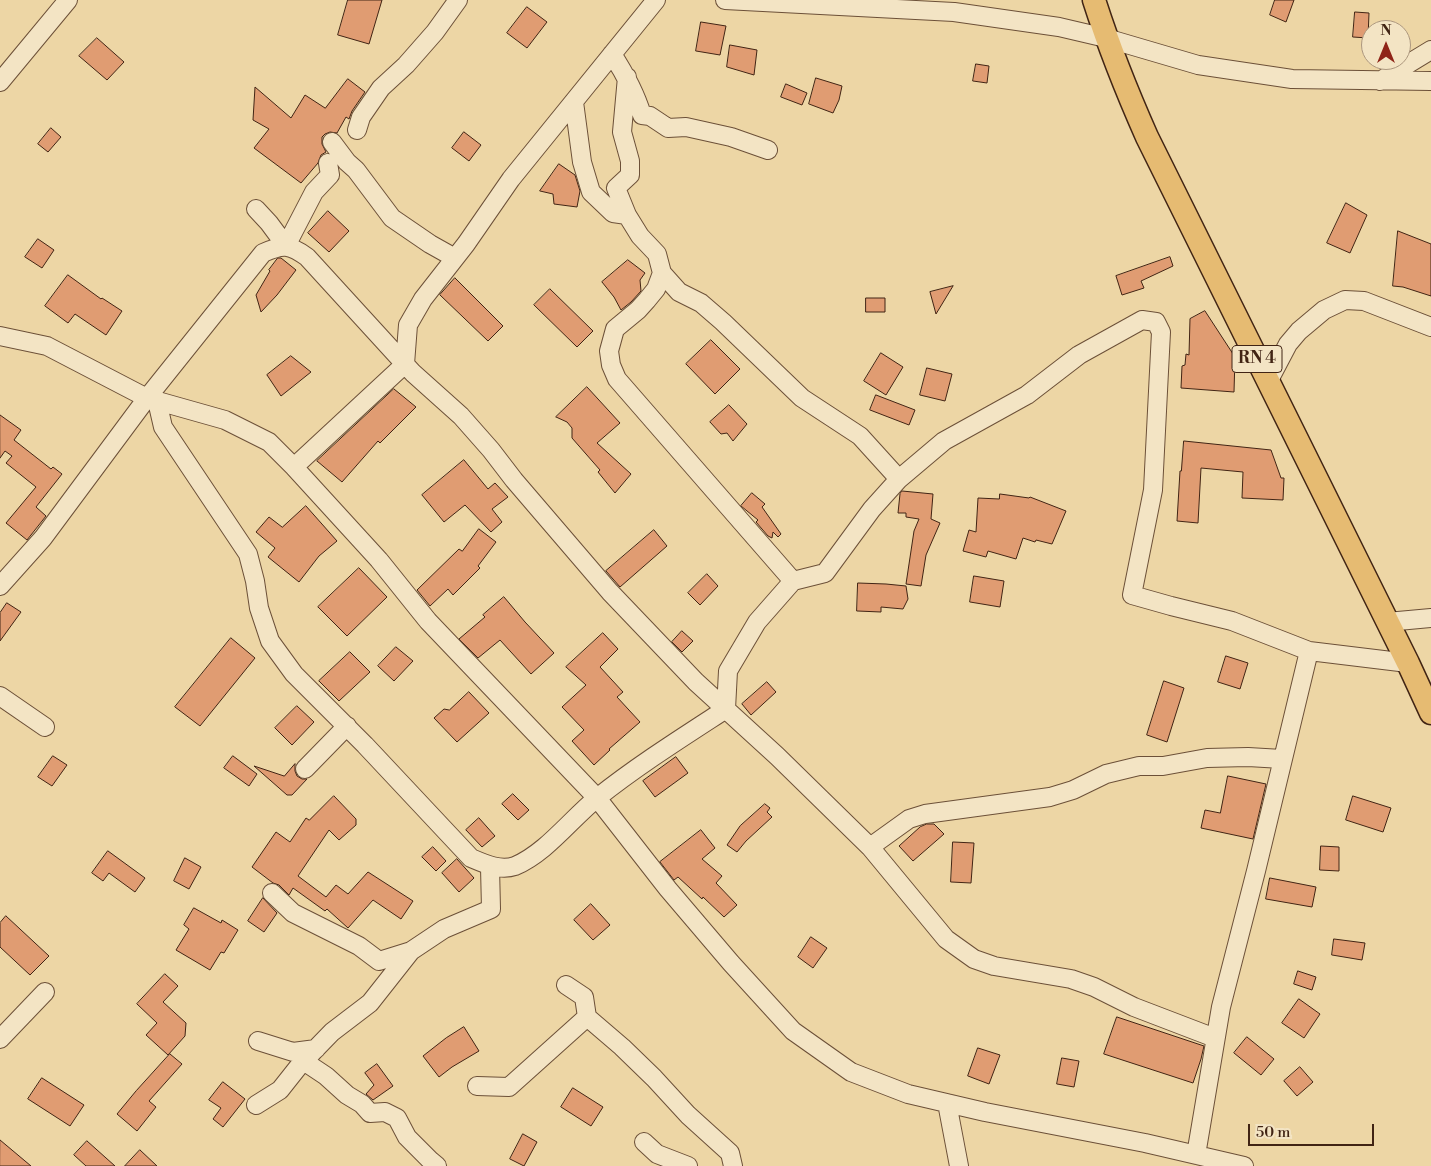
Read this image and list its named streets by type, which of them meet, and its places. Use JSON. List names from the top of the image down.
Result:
{
  "streets": {
    "main road": ["RN 4"]
  },
  "scale_bar": "50 m",
  "north": "top"
}
